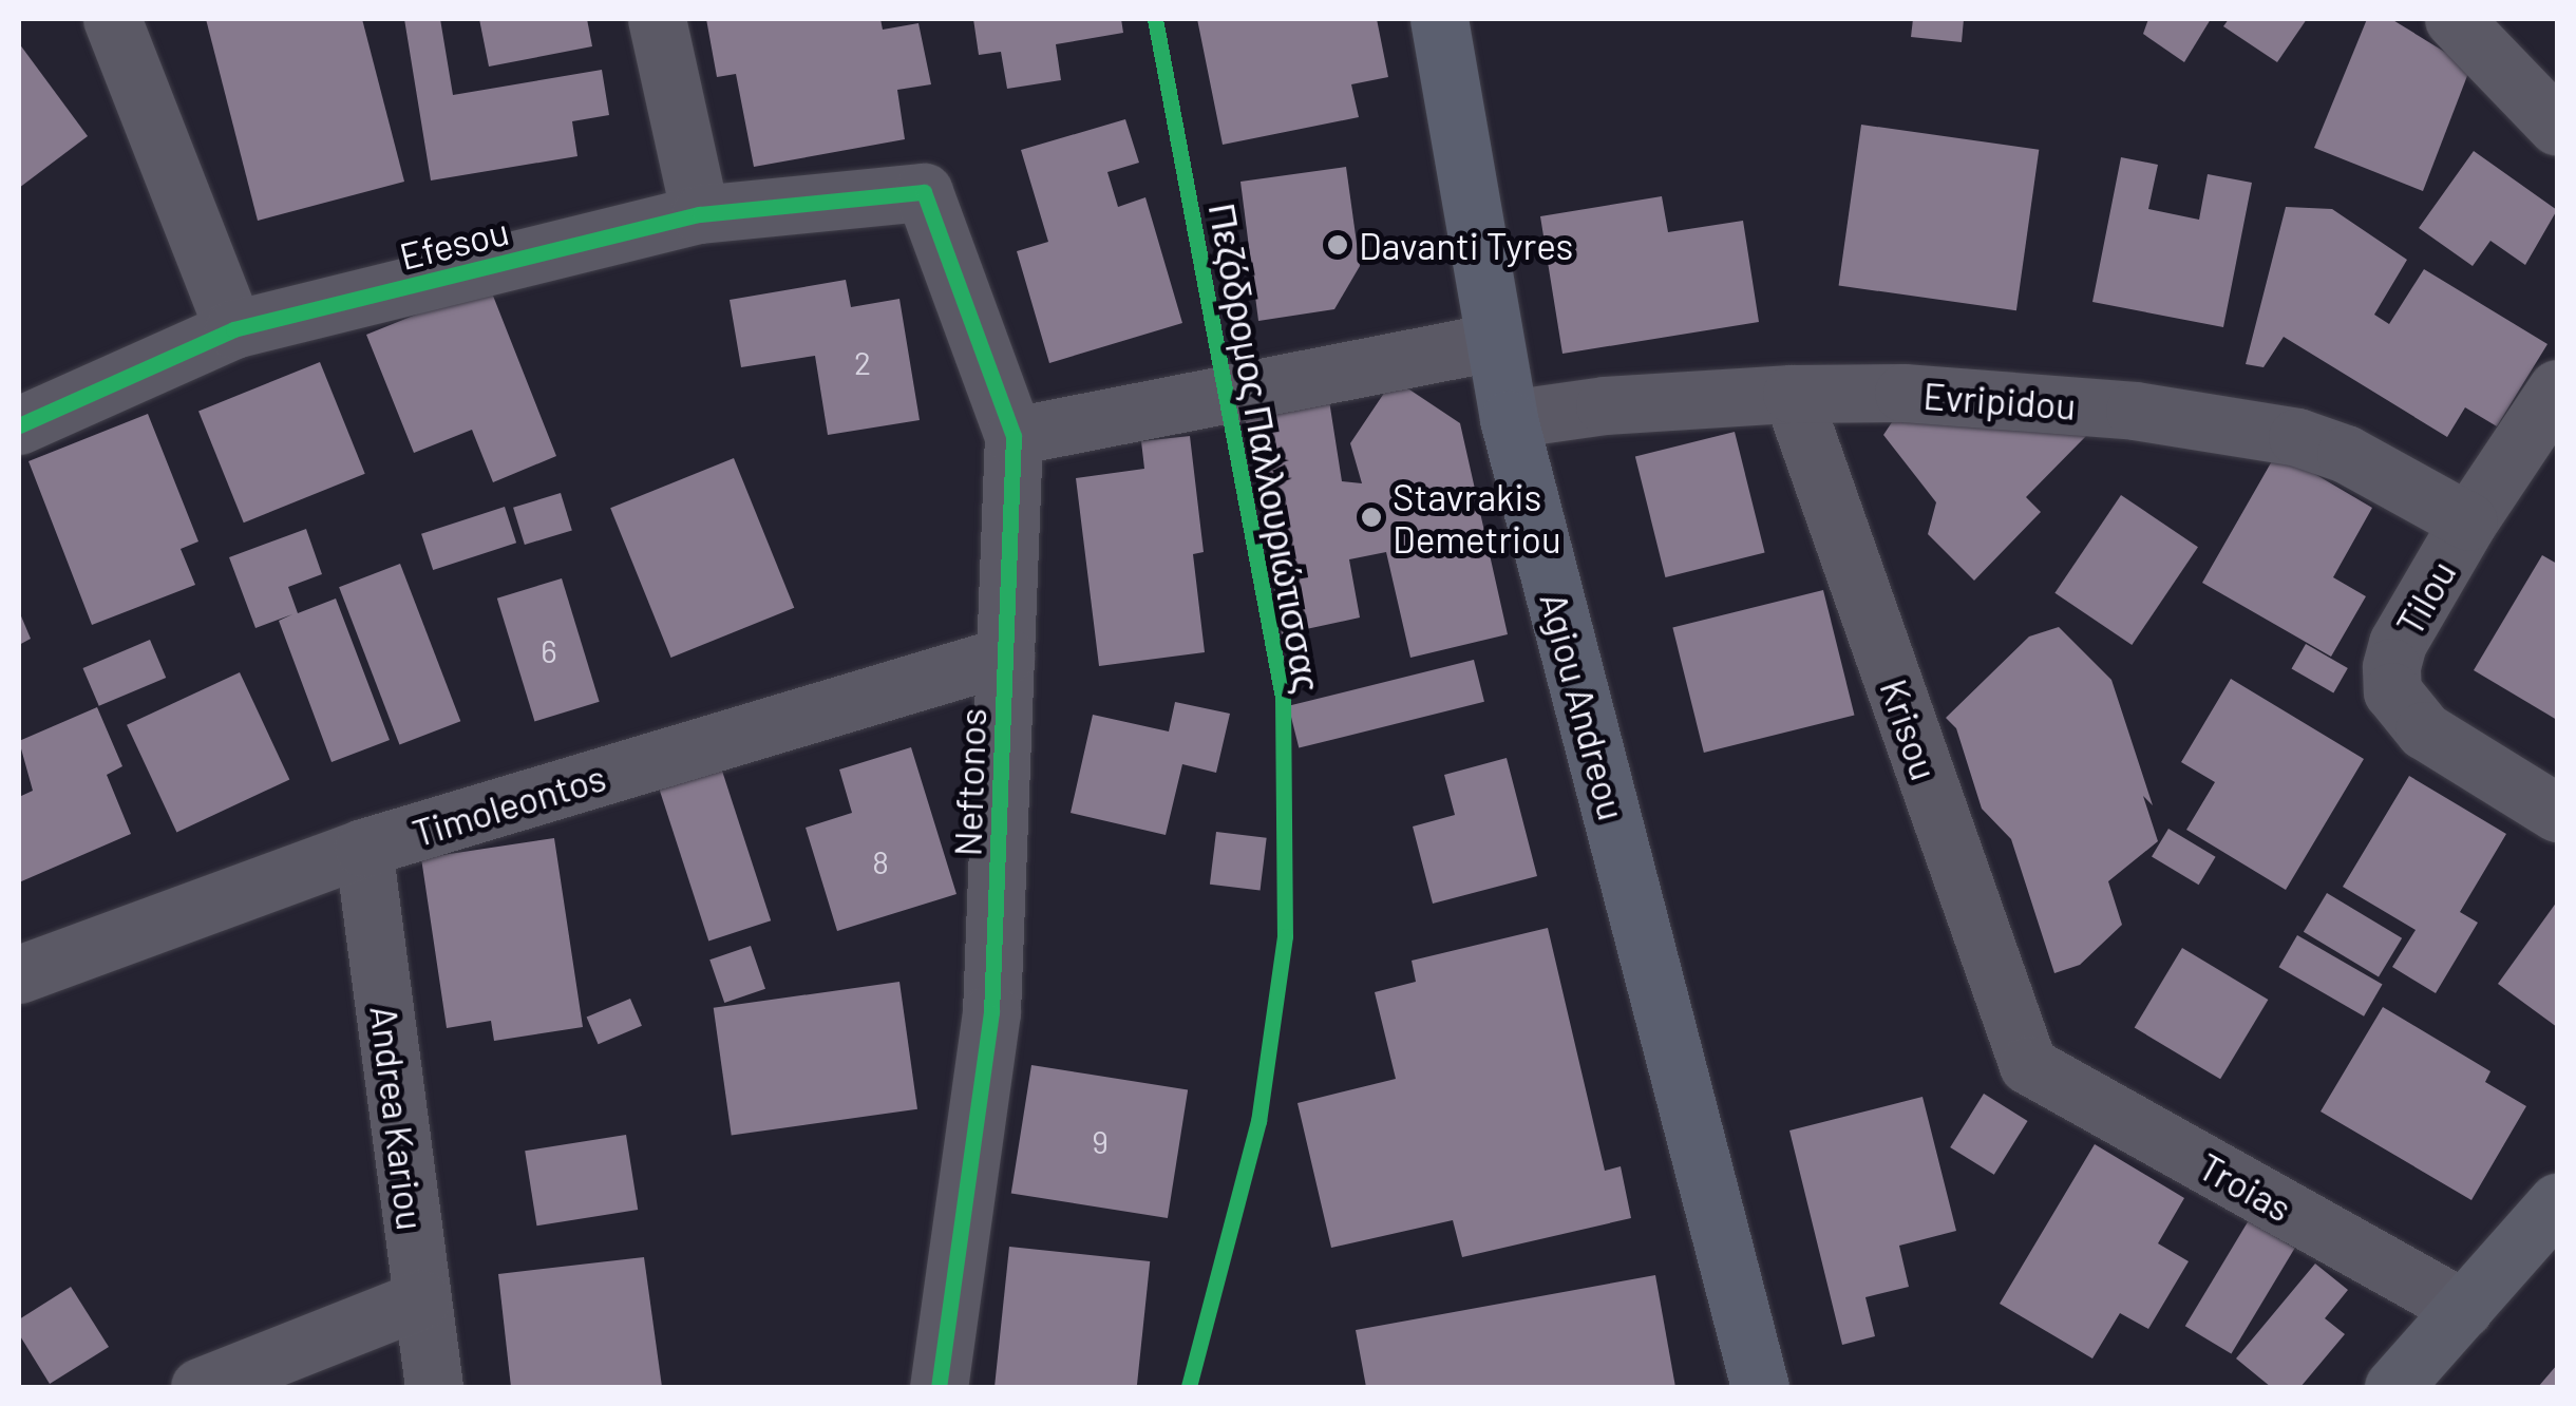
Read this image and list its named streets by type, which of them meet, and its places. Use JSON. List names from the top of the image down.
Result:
{
  "streets": {
    "main road": ["Agiou Andreou"],
    "street": [
      "Efesou",
      "Evripidou",
      "Tilou",
      "Krisou",
      "Neftonos",
      "Timoleontos",
      "Andrea Kariou",
      "Troias"
    ],
    "cycle path": ["Πεζόδρομος Παλλουριώτισσας"]
  },
  "crossings": [
    ["Efesou", "Neftonos"],
    ["Evripidou", "Tilou"],
    ["Evripidou", "Agiou Andreou"],
    ["Evripidou", "Krisou"],
    ["Krisou", "Troias"],
    ["Neftonos", "Timoleontos"],
    ["Timoleontos", "Andrea Kariou"]
  ],
  "places": ["Davanti Tyres", "Stavrakis Demetriou"],
  "house_numbers": [
    "2",
    "6",
    "8",
    "9"
  ]
}
